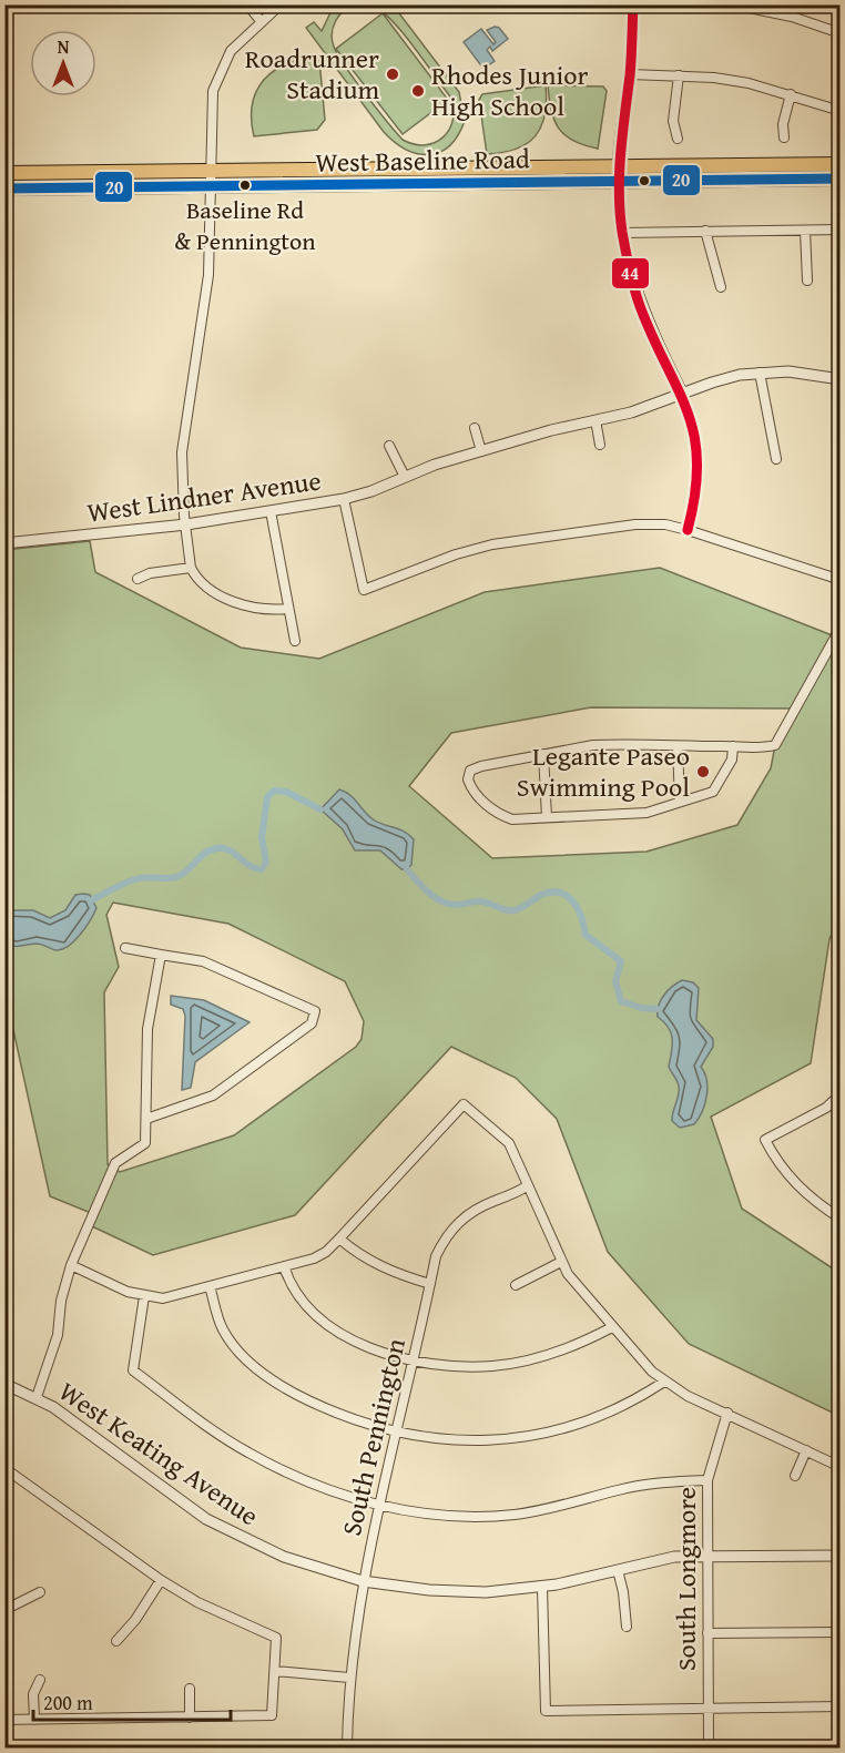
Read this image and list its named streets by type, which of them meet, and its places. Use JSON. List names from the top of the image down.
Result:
{
  "streets": {
    "main road": ["West Baseline Road"],
    "street": [
      "West Lindner Avenue",
      "South Pennington",
      "West Keating Avenue",
      "South Longmore"
    ]
  },
  "crossings": [
    ["South Pennington", "West Keating Avenue"],
    ["West Keating Avenue", "South Longmore"]
  ],
  "places": [
    "Roadrunner Stadium",
    "Rhodes Junior High School",
    "Baseline Rd & Pennington",
    "Legante Paseo Swimming Pool"
  ],
  "lines": ["transit line 44", "transit line 20"],
  "scale_bar": "200 m",
  "north": "top"
}
